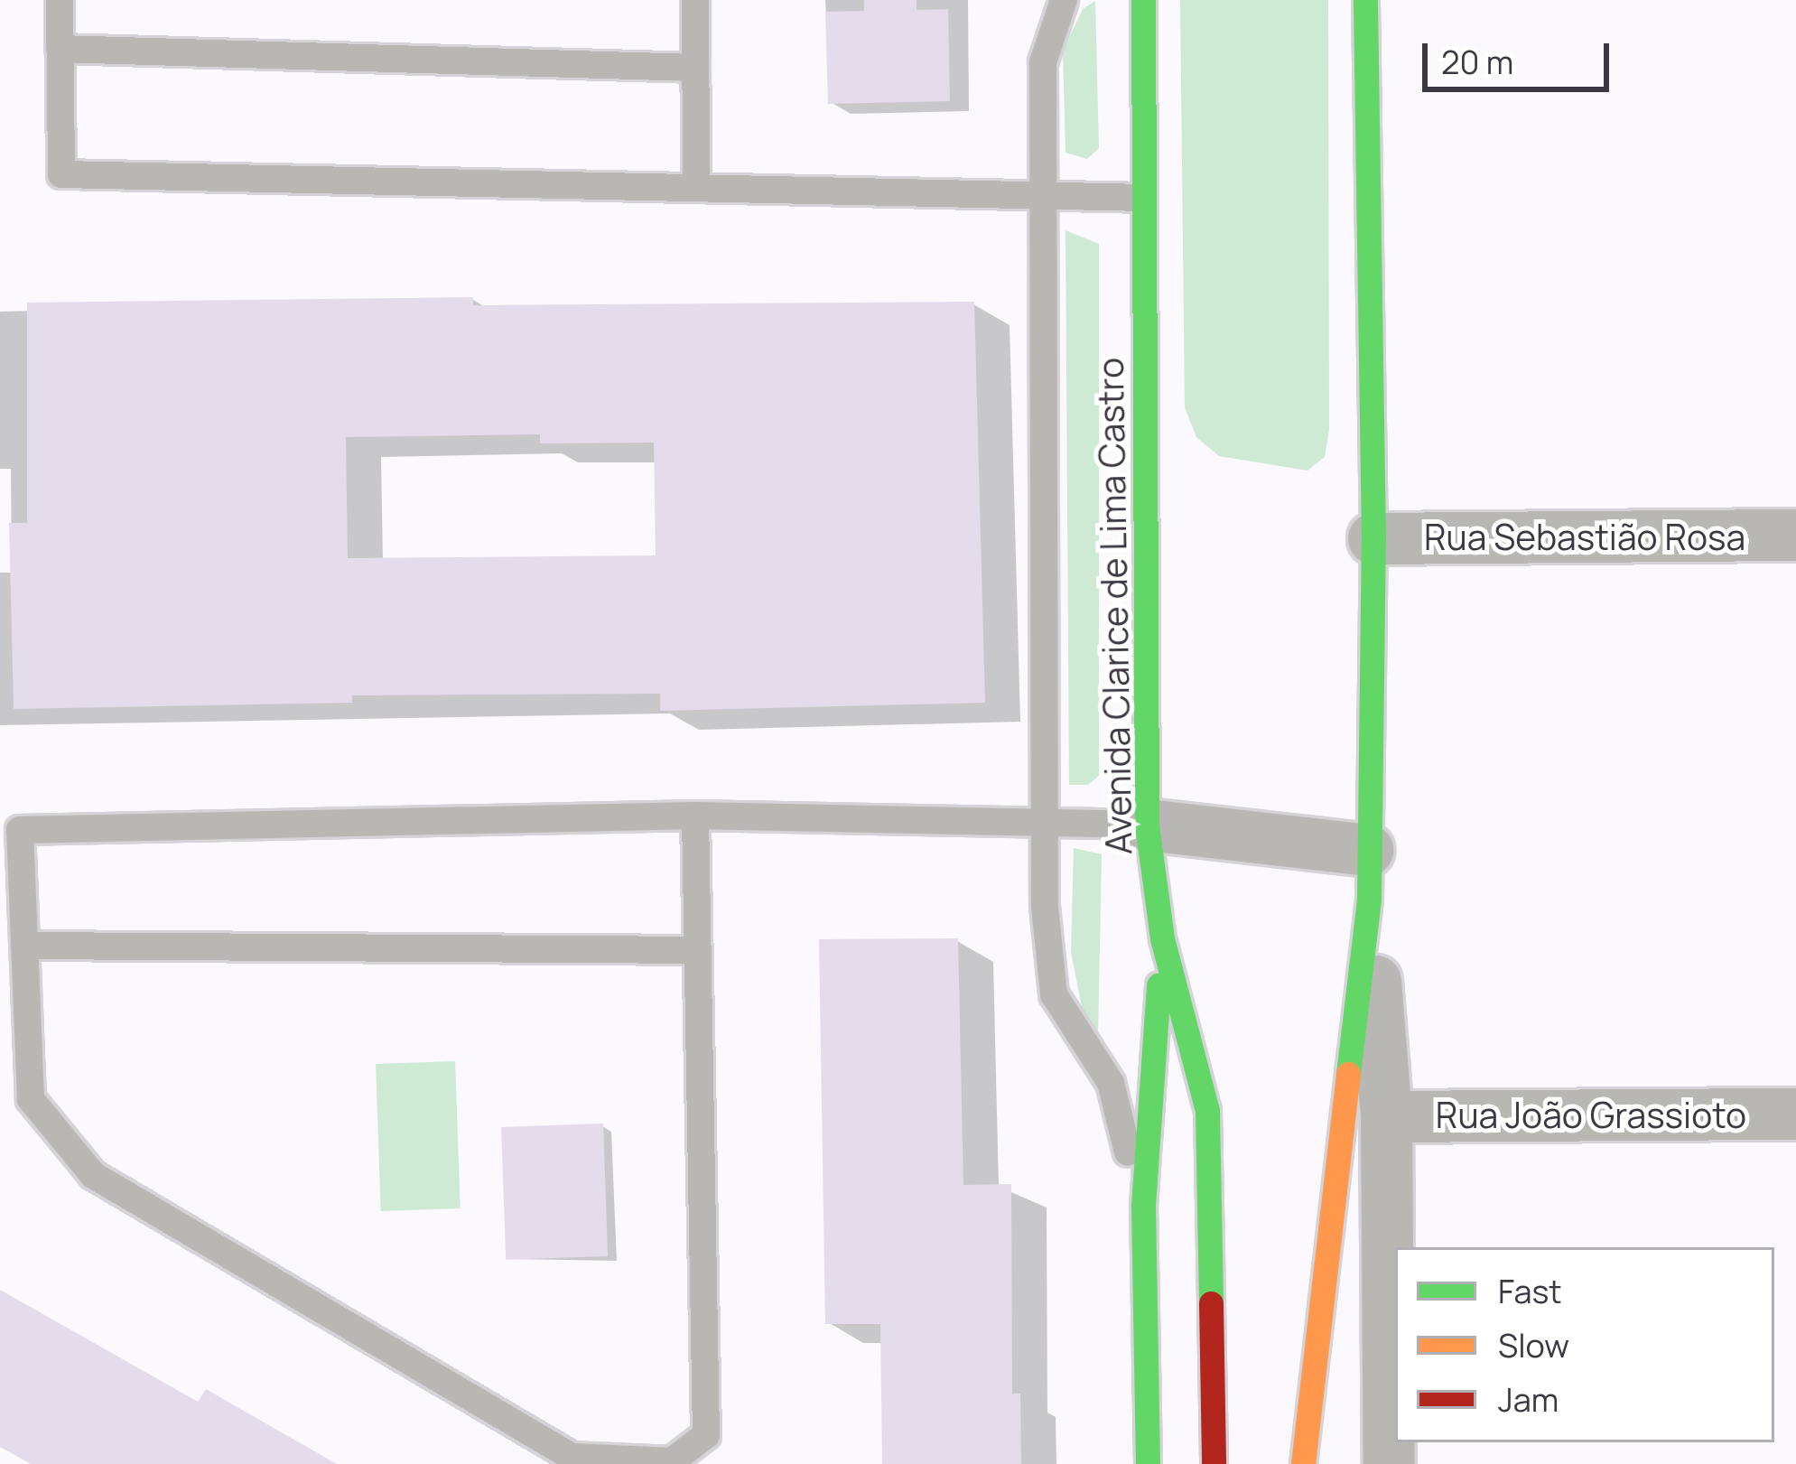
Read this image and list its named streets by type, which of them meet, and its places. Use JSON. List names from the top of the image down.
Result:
{
  "streets": {
    "street": ["Rua Sebastião Rosa", "Avenida Clarice de Lima Castro", "Rua João Grassioto"]
  },
  "legend": ["Fast", "Slow", "Jam"],
  "scale_bar": "20 m"
}
